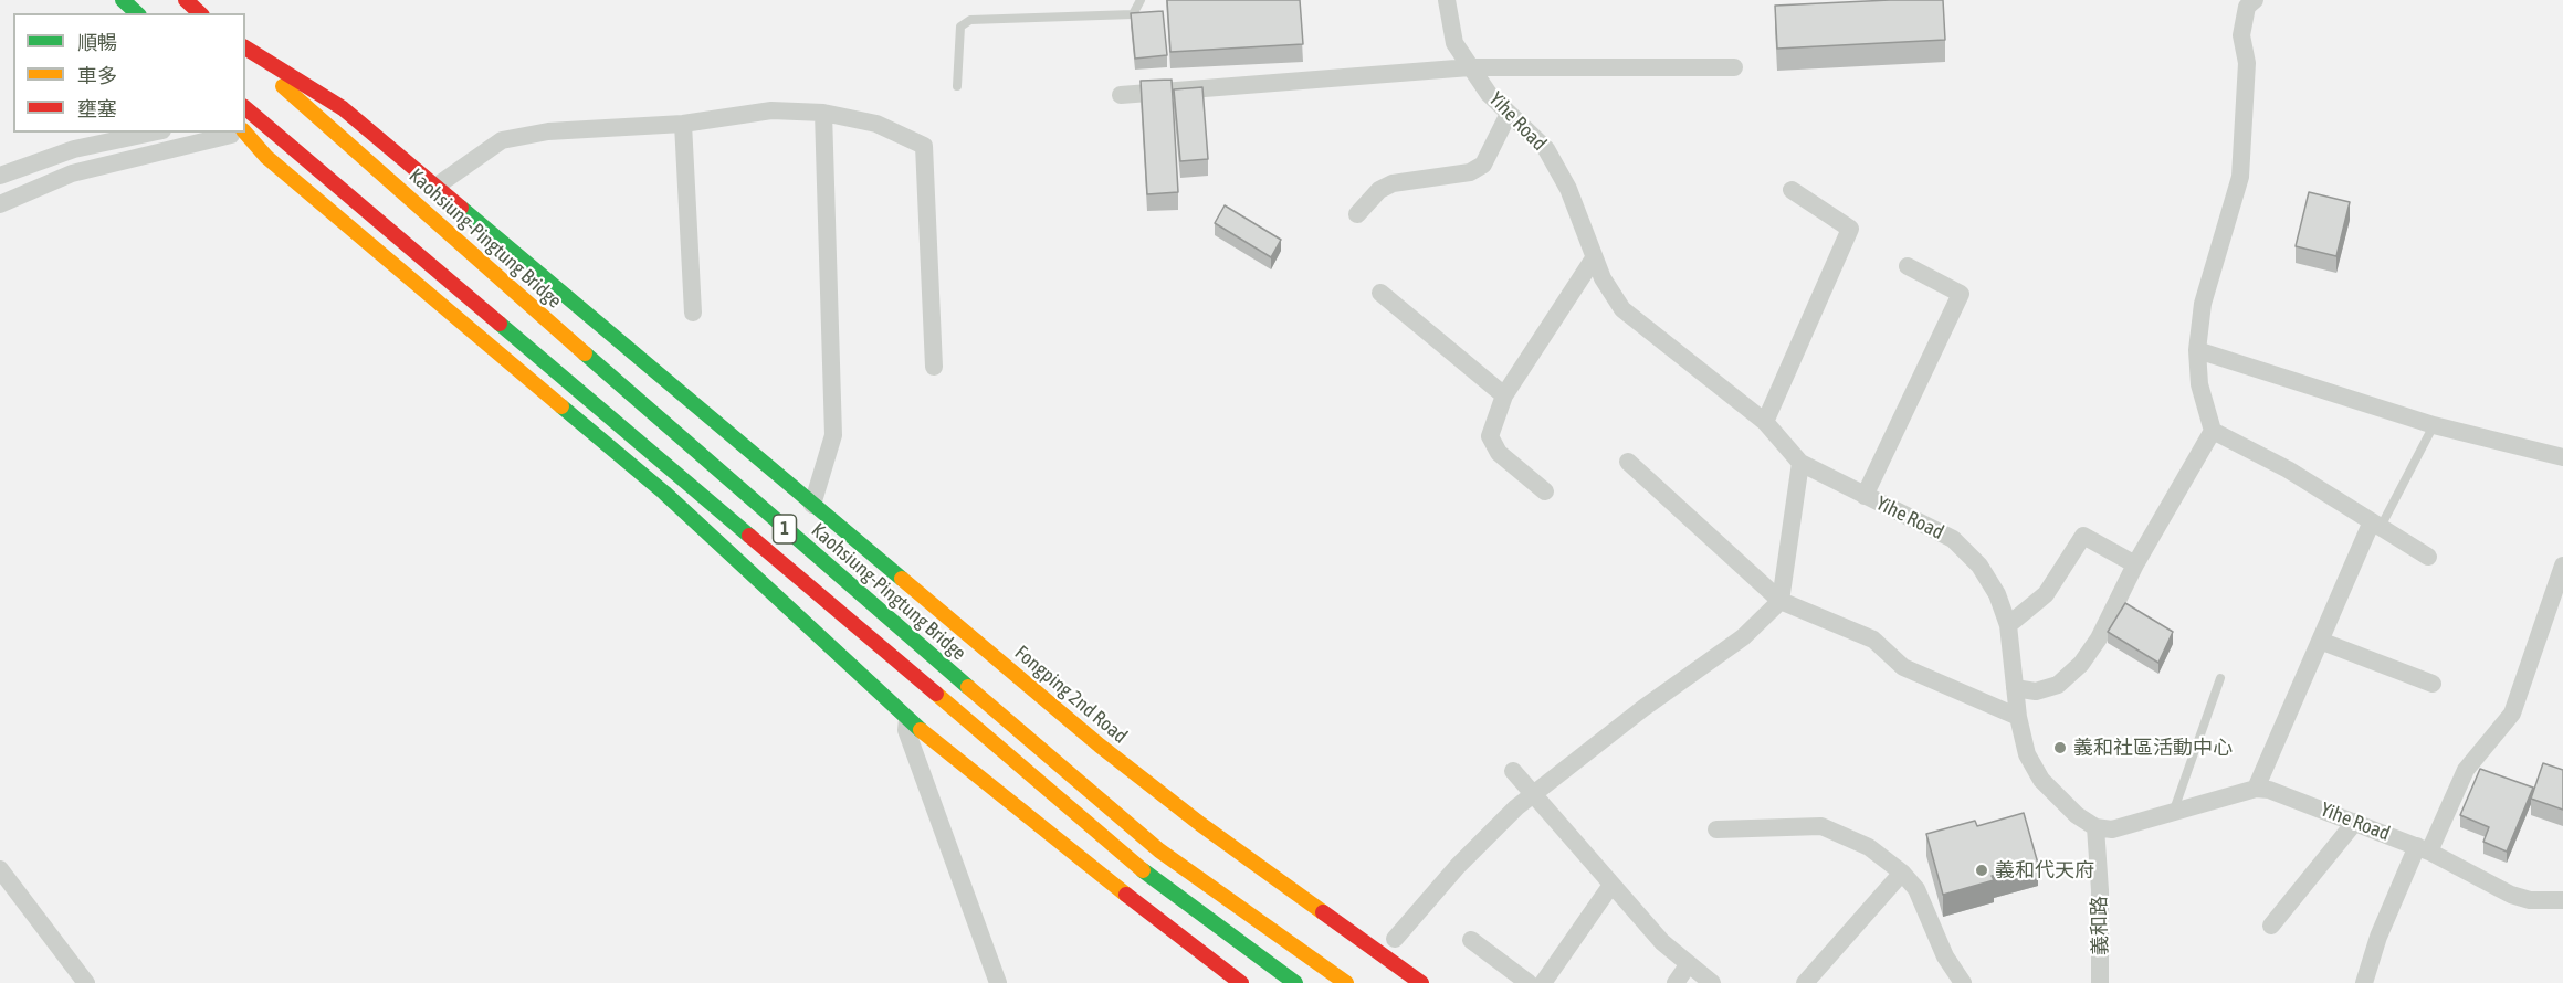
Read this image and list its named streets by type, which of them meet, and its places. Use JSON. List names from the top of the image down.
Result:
{
  "streets": {
    "main road": ["Kaohsiung-Pingtung Bridge", "1", "Fongping 2nd Road"],
    "street": ["Yihe Road", "義和路"]
  },
  "crossings": [
    ["Yihe Road", "義和路"],
    ["Kaohsiung-Pingtung Bridge", "Fongping 2nd Road"]
  ],
  "places": ["義和社區活動中心", "義和代天府"],
  "legend": ["順暢", "車多", "壅塞"]
}
